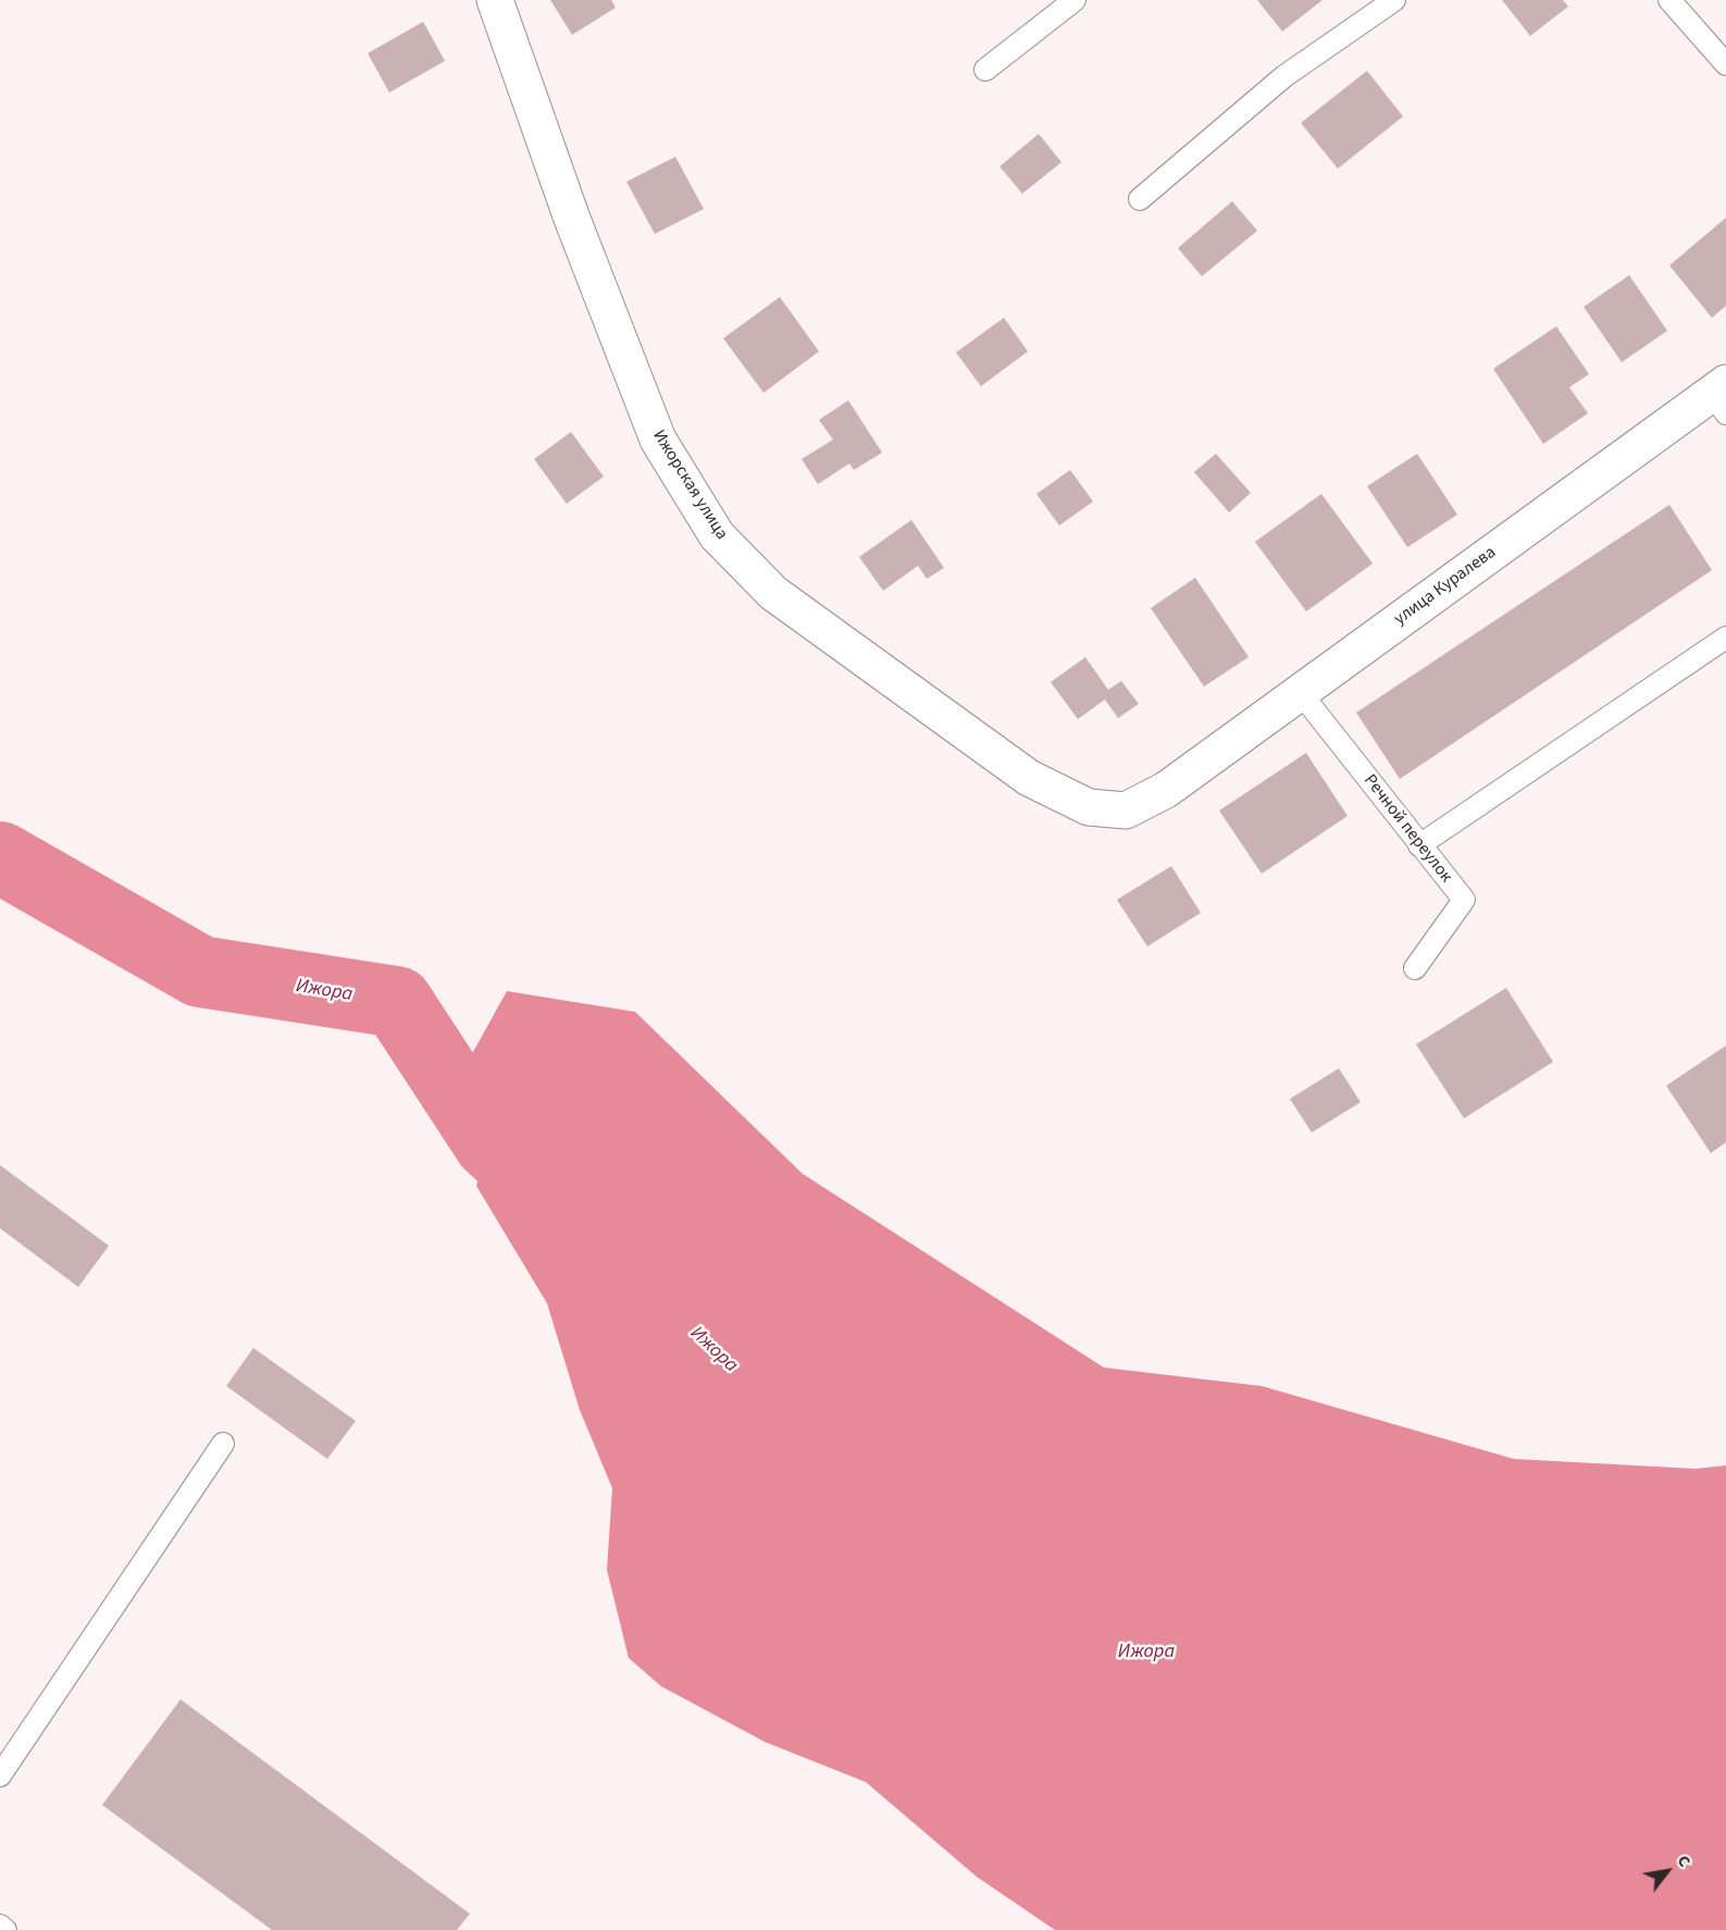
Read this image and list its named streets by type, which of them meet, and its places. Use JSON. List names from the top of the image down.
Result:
{
  "streets": {
    "street": ["Ижорская улица", "улица Куралева"],
    "lane": ["Речной переулок"]
  },
  "crossings": [
    ["Ижорская улица", "улица Куралева"],
    ["улица Куралева", "Речной переулок"]
  ],
  "water": ["Ижора"],
  "north": "top right"
}
